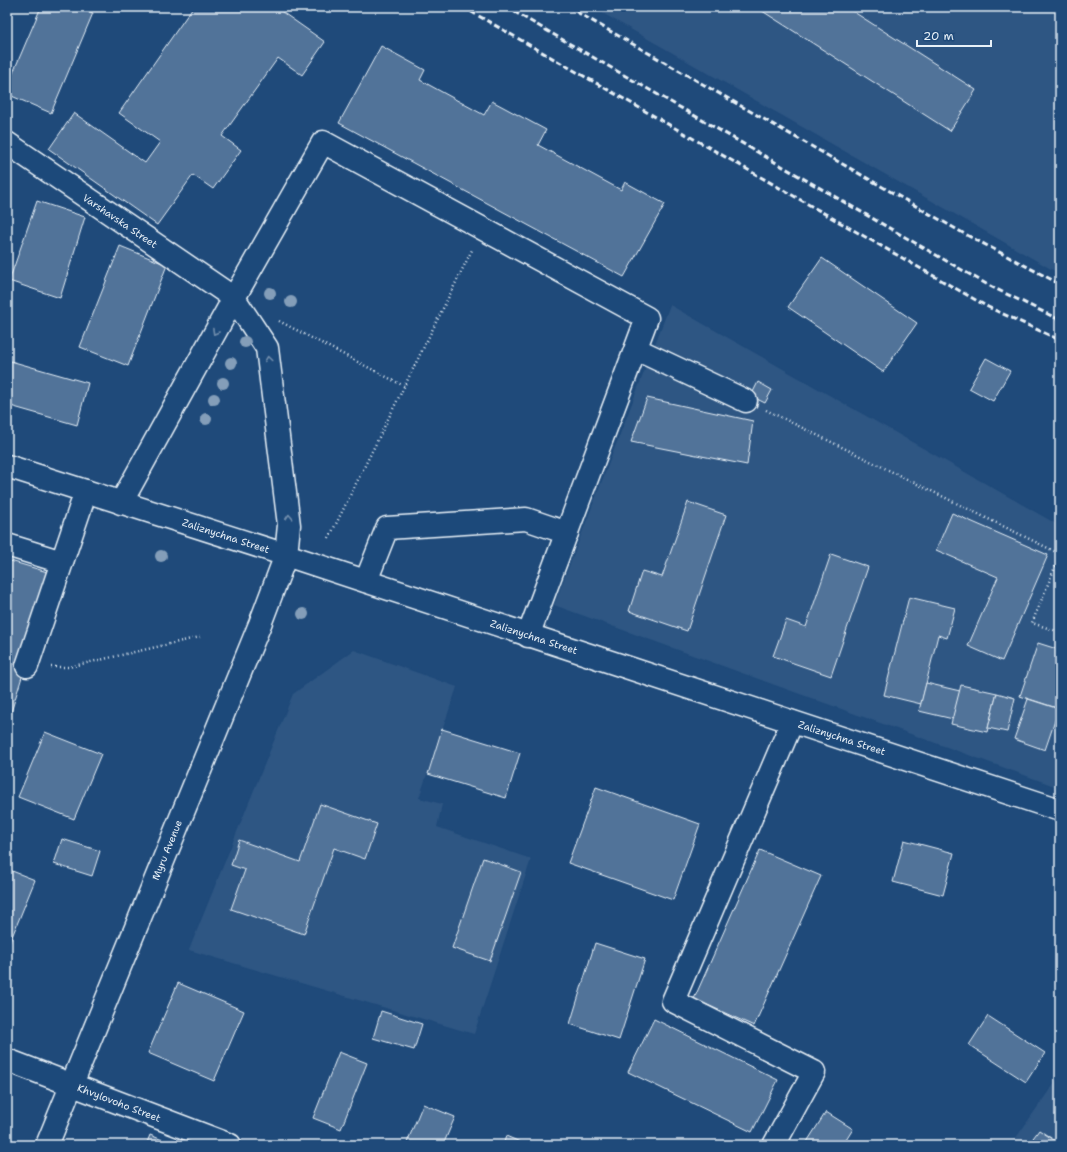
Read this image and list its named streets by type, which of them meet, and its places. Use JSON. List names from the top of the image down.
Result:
{
  "streets": {
    "street": [
      "Varshavska Street",
      "Zaliznychna Street",
      "Myru Avenue",
      "Khvylovoho Street"
    ]
  },
  "crossings": [
    ["Varshavska Street", "Myru Avenue"],
    ["Zaliznychna Street", "Myru Avenue"],
    ["Myru Avenue", "Khvylovoho Street"]
  ],
  "scale_bar": "20 m"
}
